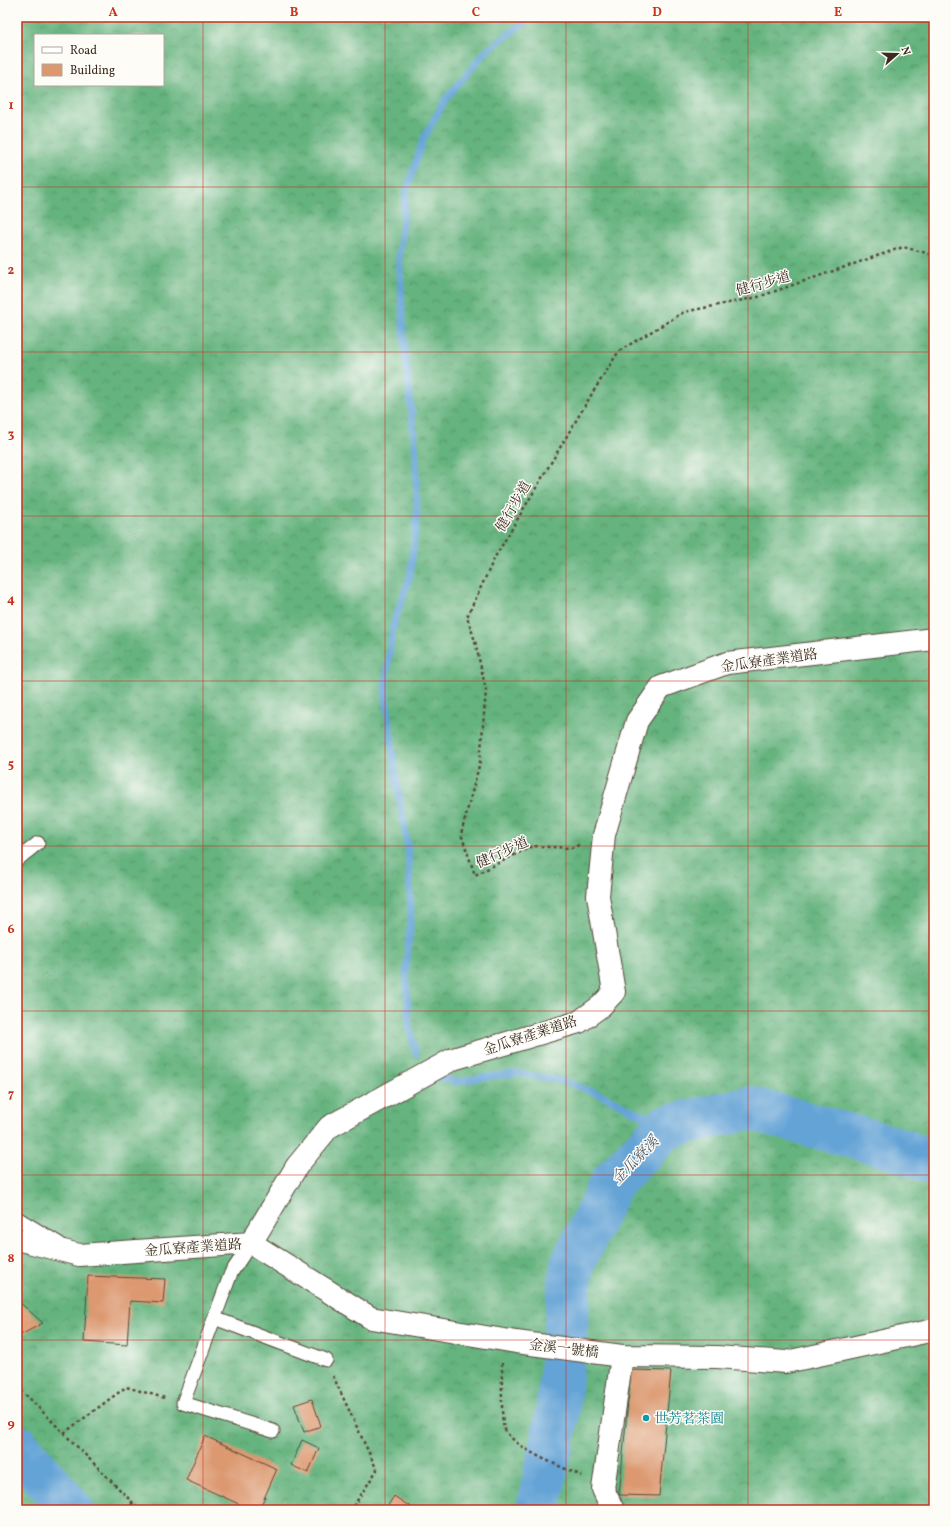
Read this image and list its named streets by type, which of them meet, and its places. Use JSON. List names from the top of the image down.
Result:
{
  "streets": {
    "street": ["金瓜寮產業道路", "金溪一號橋"],
    "path": ["健行步道"]
  },
  "crossings": [
    ["健行步道", "金瓜寮產業道路"],
    ["金瓜寮產業道路", "金溪一號橋"]
  ],
  "water": ["金瓜寮溪"],
  "places": ["世芳茗茶園"],
  "legend": ["Road", "Building"],
  "north": "right",
  "grid": {
    "columns": [
      "A",
      "B",
      "C",
      "D",
      "E"
    ],
    "rows": [
      "1",
      "2",
      "3",
      "4",
      "5",
      "6",
      "7",
      "8",
      "9"
    ]
  }
}
